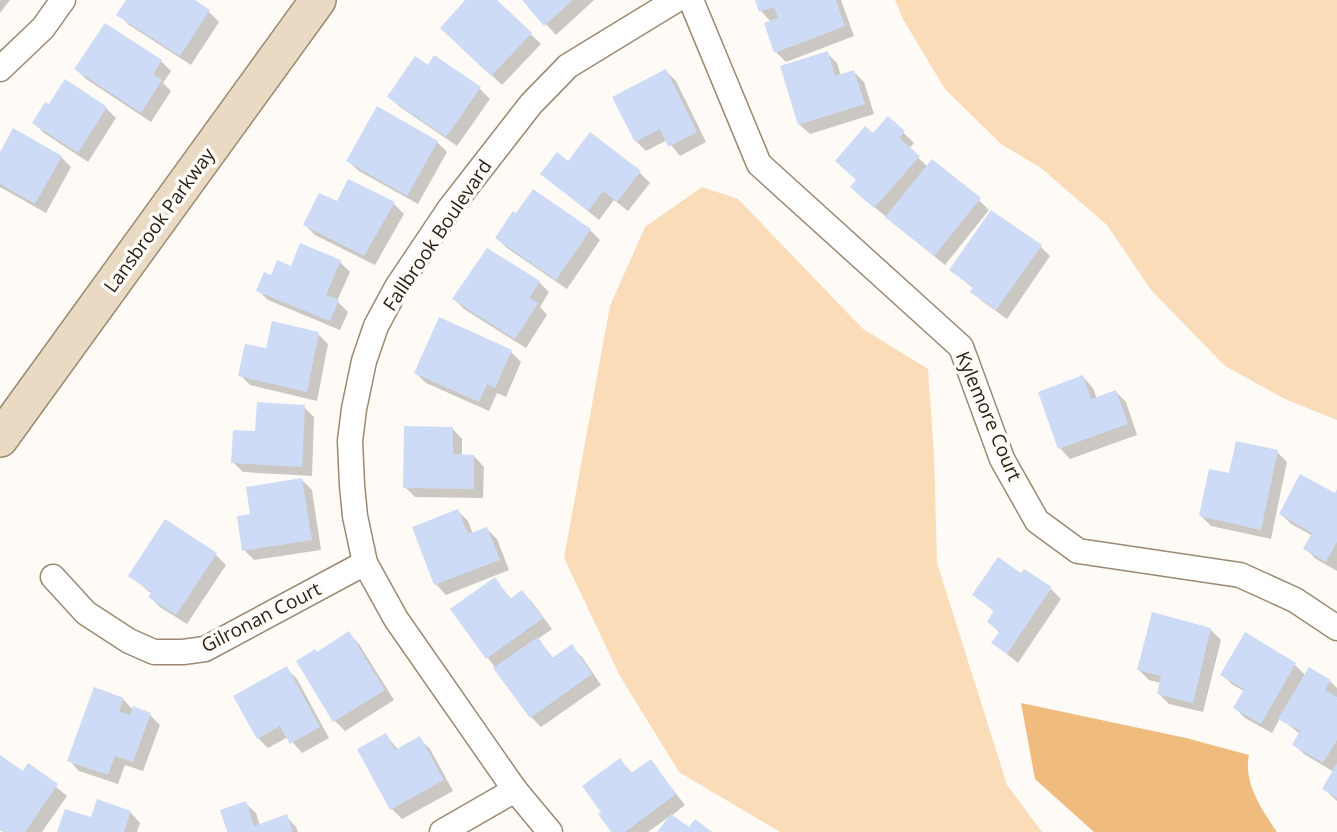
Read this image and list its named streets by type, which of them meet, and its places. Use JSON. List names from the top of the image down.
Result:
{
  "streets": {
    "street": [
      "Lansbrook Parkway",
      "Fallbrook Boulevard",
      "Kylemore Court",
      "Gilronan Court"
    ]
  },
  "crossings": [
    ["Fallbrook Boulevard", "Gilronan Court"]
  ]
}
